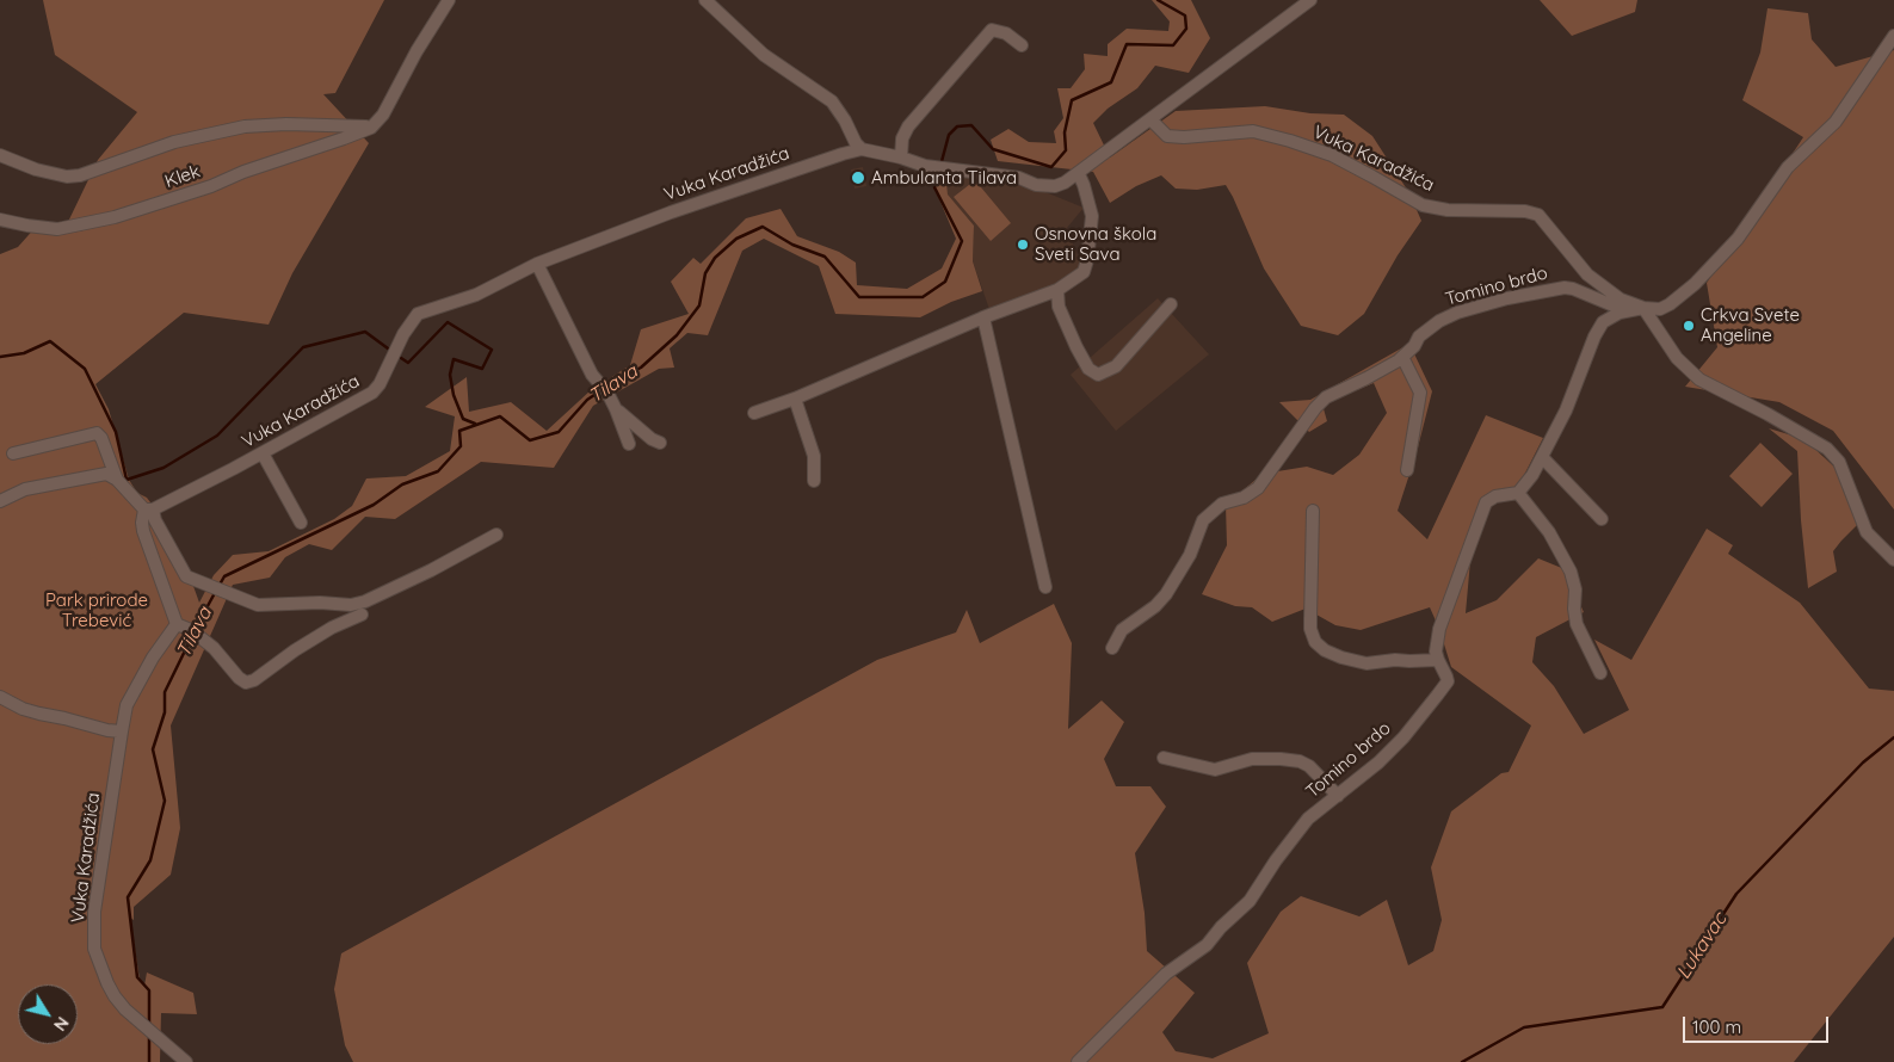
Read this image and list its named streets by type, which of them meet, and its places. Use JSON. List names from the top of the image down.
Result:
{
  "streets": {
    "street": ["Vuka Karadžića", "Klek", "Tomino brdo"]
  },
  "crossings": [
    ["Vuka Karadžića", "Tomino brdo"]
  ],
  "water": ["Tilava", "Lukavac"],
  "parks": ["Park prirode Trebević"],
  "places": ["Ambulanta Tilava", "Osnovna škola Sveti Sava", "Crkva Svete Angeline"],
  "scale_bar": "100 m",
  "north": "bottom right"
}
